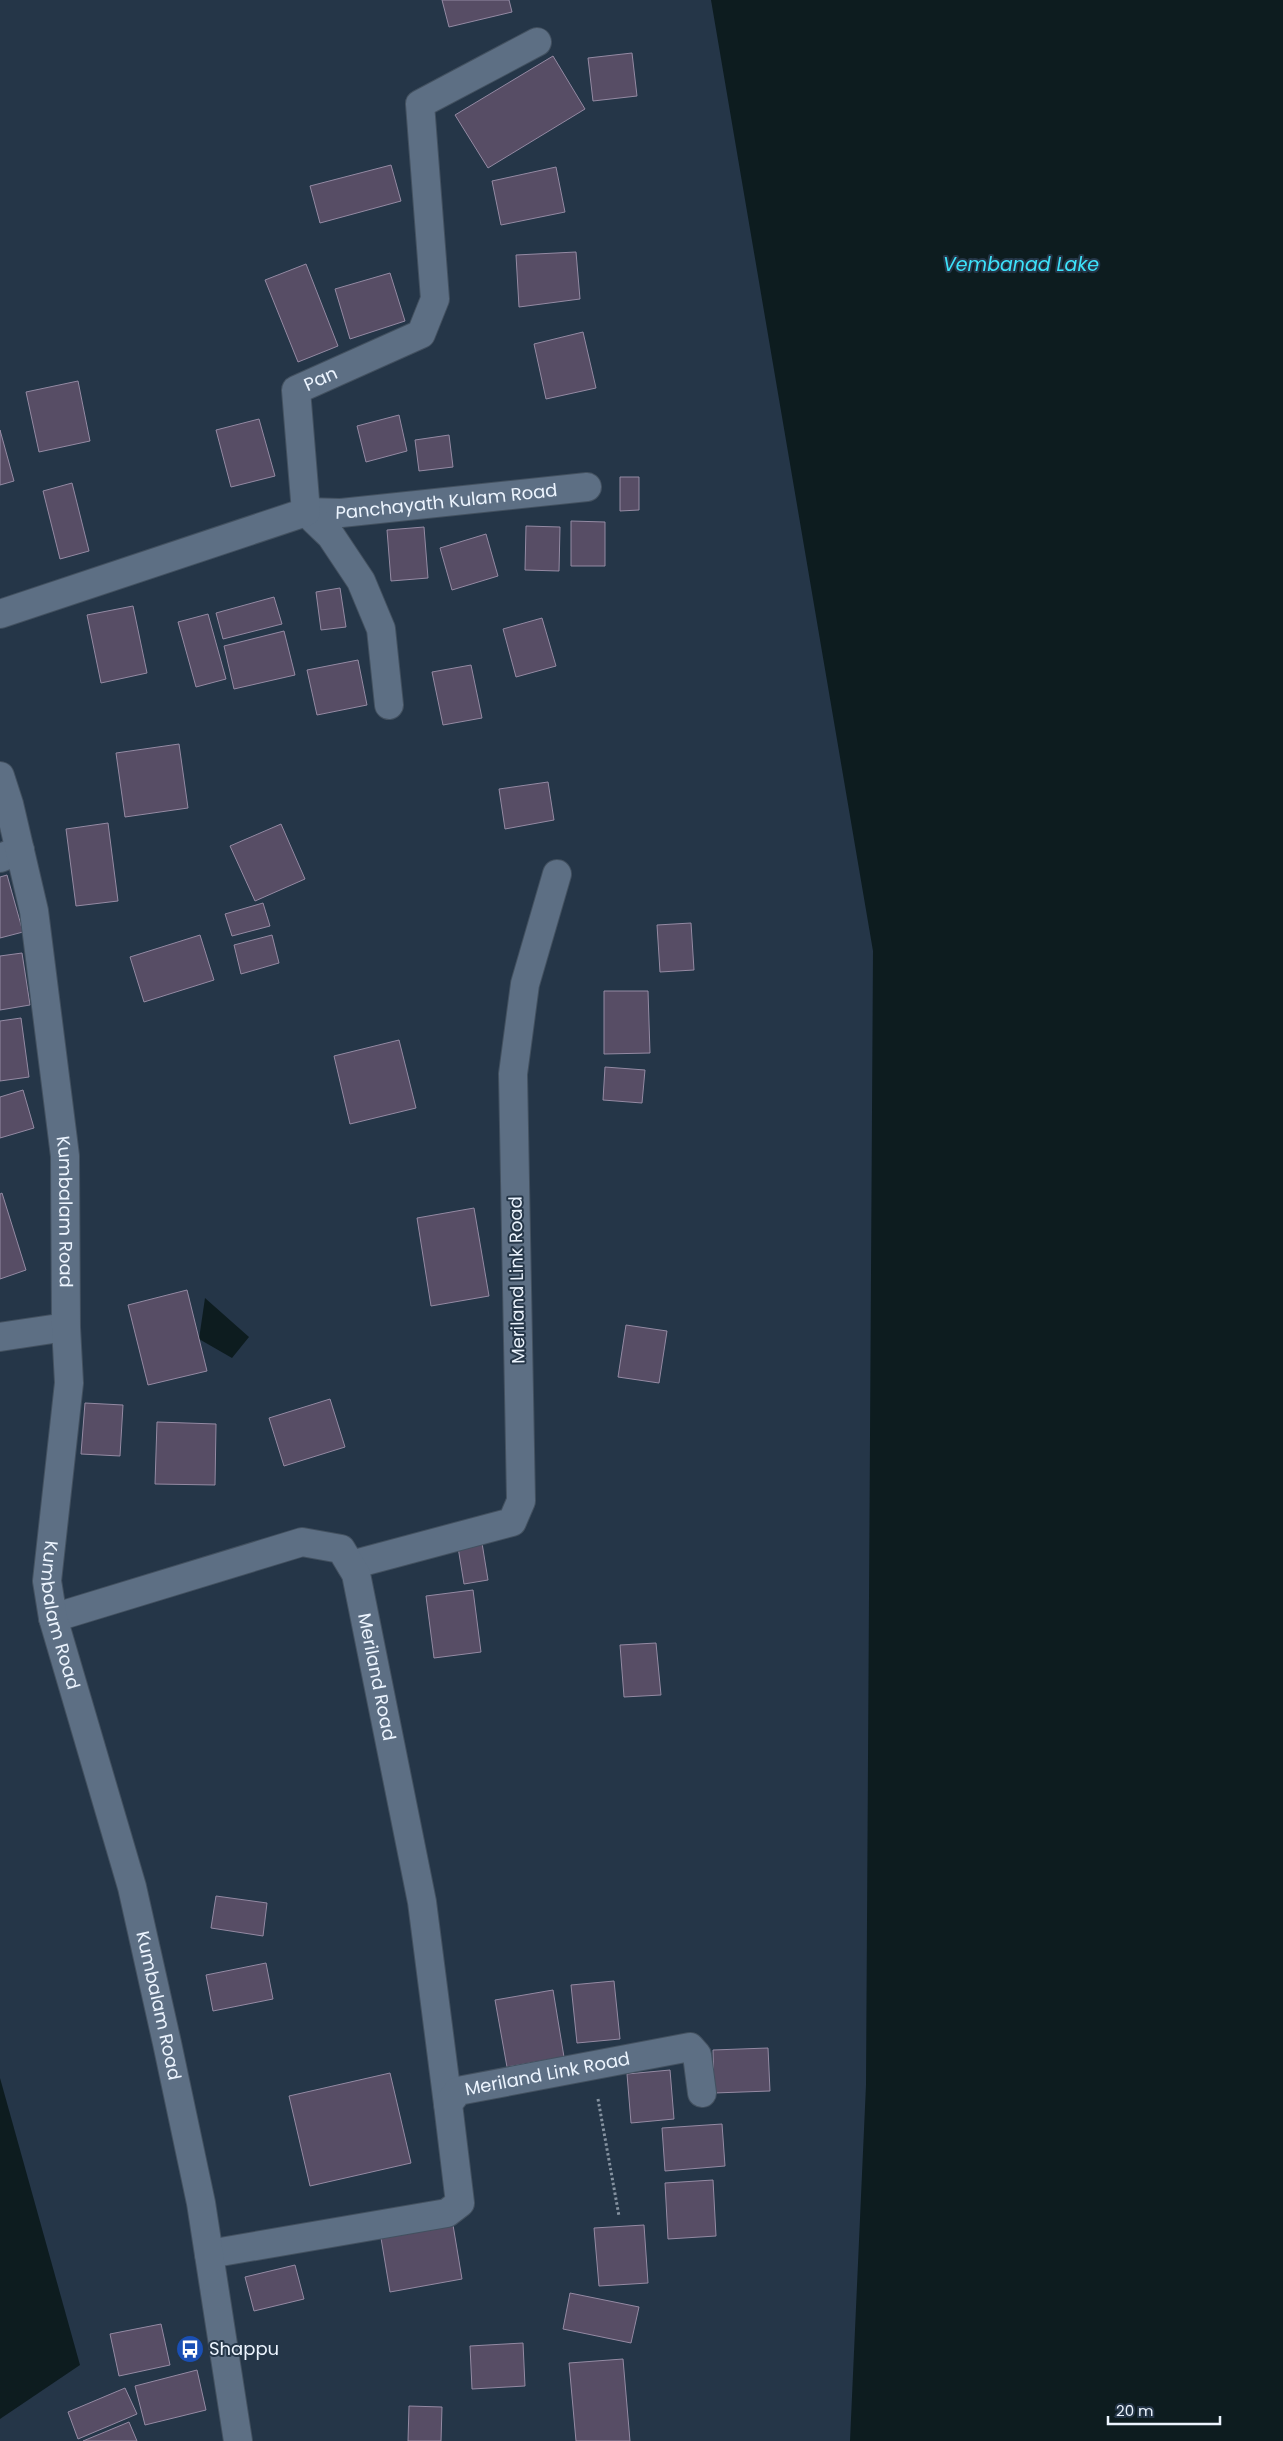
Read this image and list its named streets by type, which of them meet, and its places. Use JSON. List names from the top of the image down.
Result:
{
  "streets": {
    "street": [
      "Pan",
      "Panchayath Kulam Road",
      "Kumbalam Road",
      "Meriland Link Road",
      "Meriland Road"
    ]
  },
  "crossings": [
    ["Pan", "Panchayath Kulam Road"],
    ["Kumbalam Road", "Meriland Link Road"],
    ["Kumbalam Road", "Meriland Road"],
    ["Meriland Link Road", "Meriland Road"]
  ],
  "water": ["Vembanad Lake"],
  "places": {
    "bus stop": ["Shappu"]
  },
  "scale_bar": "20 m"
}
